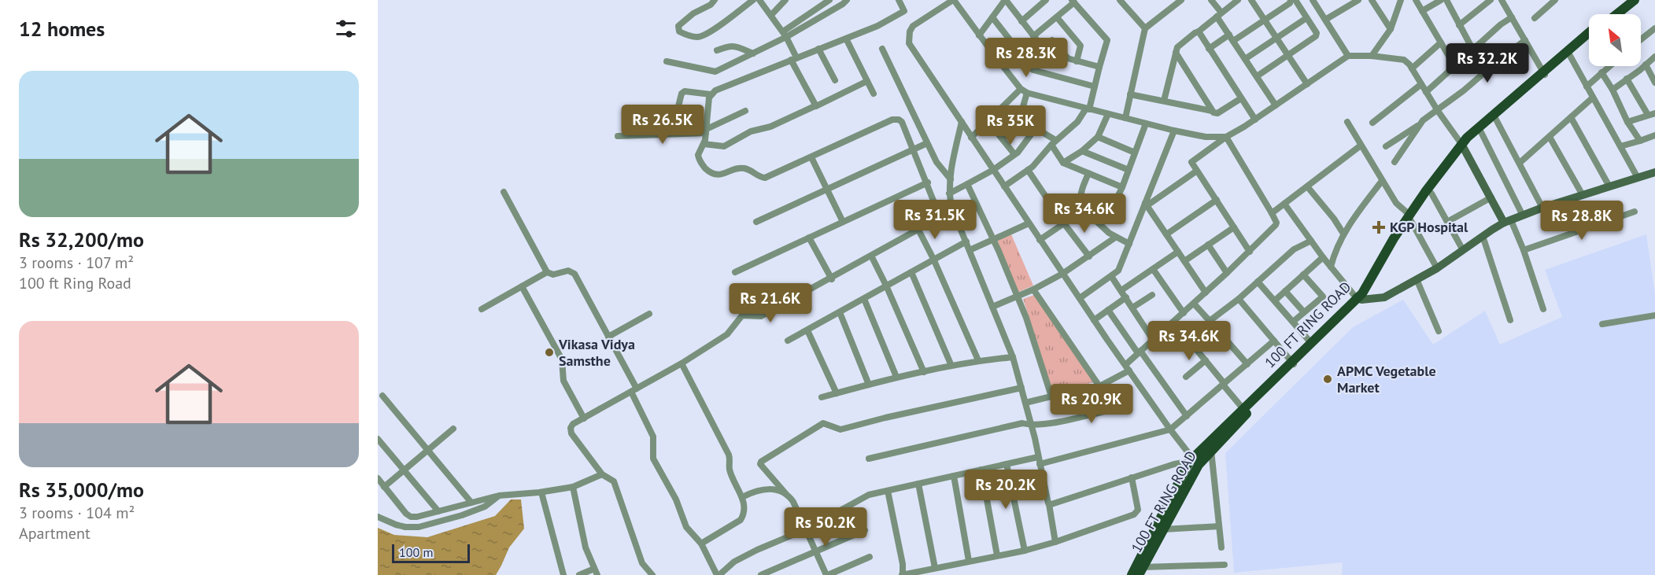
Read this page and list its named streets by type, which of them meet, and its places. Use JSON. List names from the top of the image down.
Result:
{
  "streets": {
    "main road": ["100 FT RING ROAD"]
  },
  "places": {
    "health": ["KGP Hospital"],
    "other": ["Vikasa Vidya Samsthe", "APMC Vegetable Market"]
  },
  "scale_bar": "100 m",
  "north": "top left",
  "page": {
    "heading": "12 homes",
    "price": [
      "Rs 28.3K",
      "Rs 32.2K",
      "Rs 26.5K",
      "Rs 35K",
      "Rs 34.6K",
      "Rs 31.5K",
      "Rs 28.8K",
      "Rs 21.6K",
      "Rs 34.6K",
      "Rs 20.9K",
      "Rs 20.2K",
      "Rs 50.2K"
    ],
    "list": [
      {
        "name": "Rs 32,200/mo",
        "note": "3 rooms · 107 m² · 100 ft Ring Road"
      },
      {
        "name": "Rs 35,000/mo",
        "note": "3 rooms · 104 m² · Apartment"
      }
    ],
    "scale": "100 m"
  }
}
